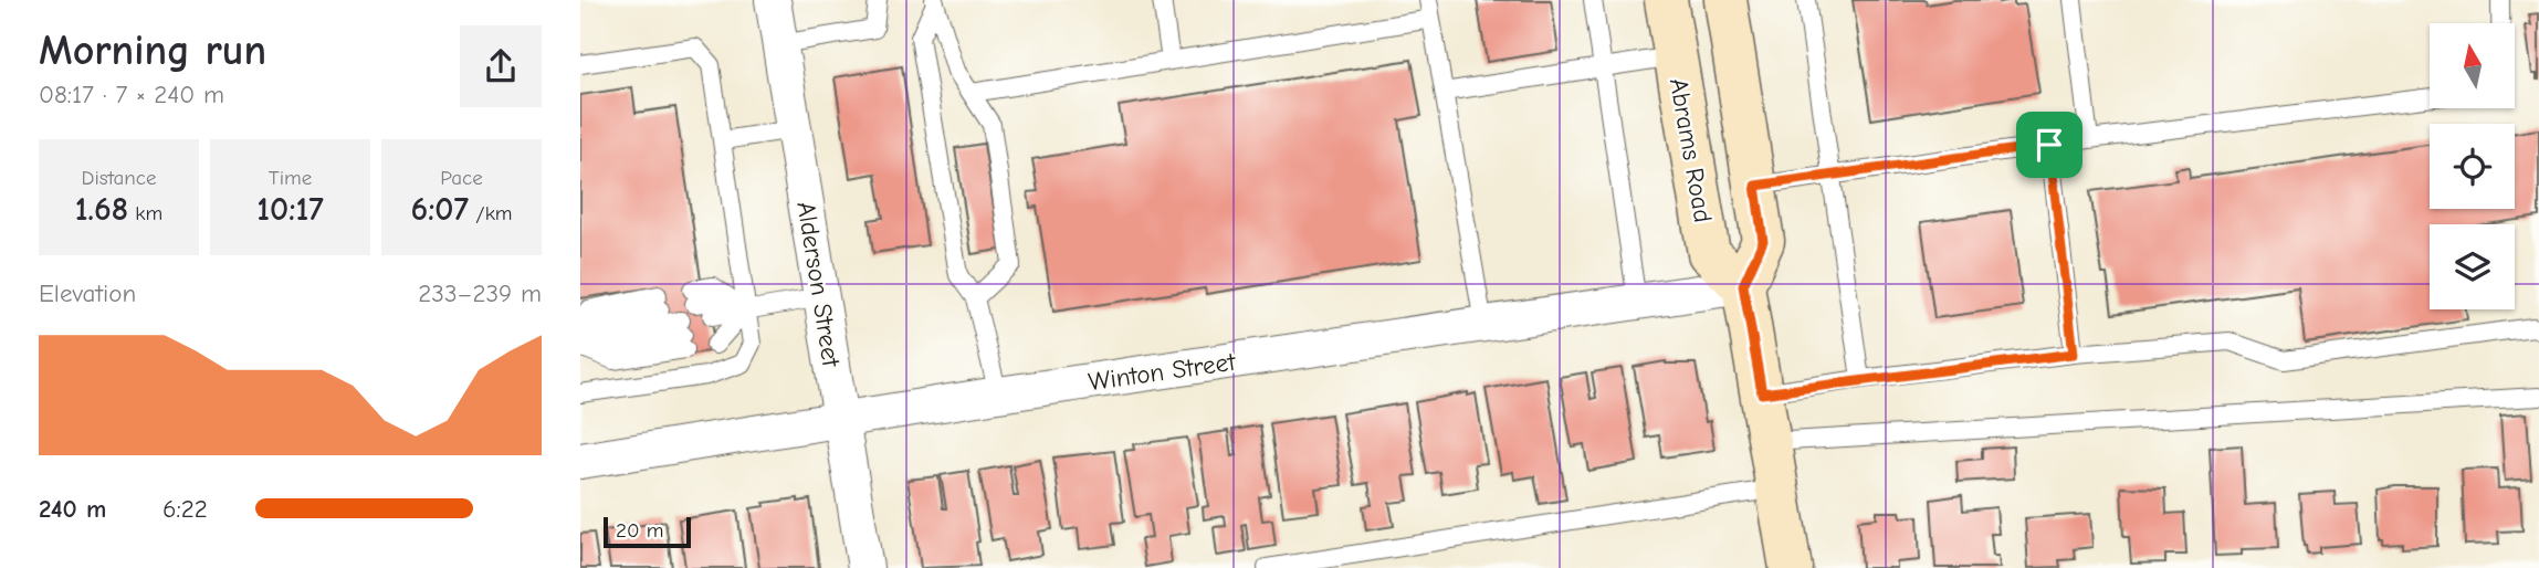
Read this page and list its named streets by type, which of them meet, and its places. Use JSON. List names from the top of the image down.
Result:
{
  "streets": {
    "main road": ["Abrams Road"],
    "street": ["Alderson Street", "Winton Street"]
  },
  "crossings": [
    ["Abrams Road", "Winton Street"],
    ["Alderson Street", "Winton Street"]
  ],
  "scale_bar": "20 m",
  "north": "top",
  "page": {
    "heading": ["Morning run", "08:17 · 7 × 240 m"],
    "stats": [
      ["Distance", "1.68 km"],
      ["Time", "10:17"],
      ["Pace", "6:07 /km"]
    ],
    "chart": ["Elevation", "233–239 m"],
    "list": [
      {
        "name": "240 m",
        "note": "6:22"
      }
    ],
    "scale": "20 m"
  }
}
